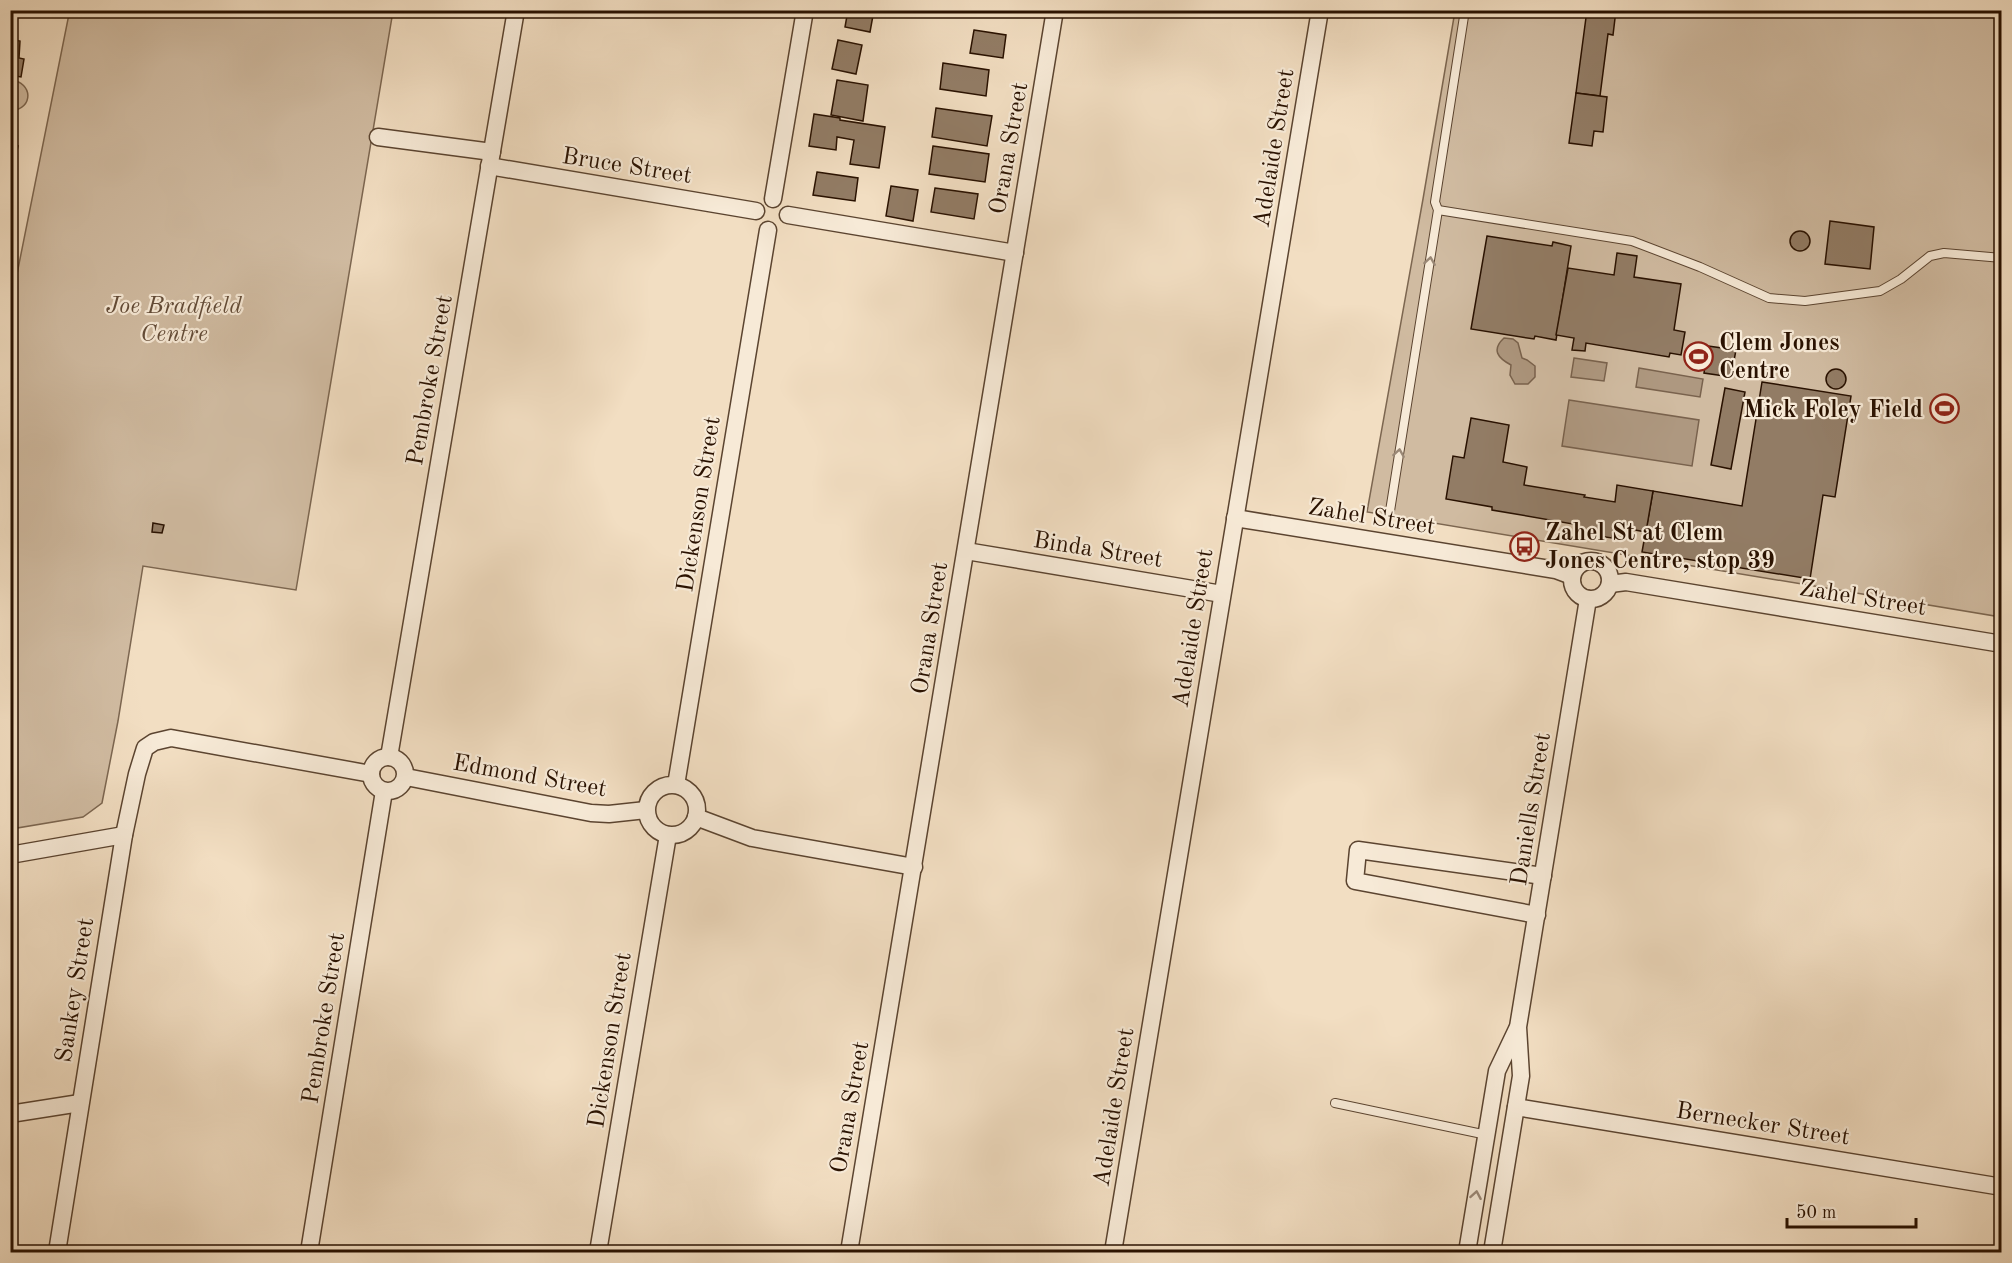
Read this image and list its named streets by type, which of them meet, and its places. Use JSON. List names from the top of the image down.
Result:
{
  "streets": {
    "street": [
      "Orana Street",
      "Adelaide Street",
      "Bruce Street",
      "Pembroke Street",
      "Dickenson Street",
      "Zahel Street",
      "Binda Street",
      "Edmond Street",
      "Daniells Street",
      "Sankey Street",
      "Bernecker Street"
    ]
  },
  "crossings": [
    ["Orana Street", "Binda Street"],
    ["Adelaide Street", "Zahel Street"],
    ["Adelaide Street", "Binda Street"],
    ["Bruce Street", "Pembroke Street"],
    ["Bruce Street", "Dickenson Street"],
    ["Pembroke Street", "Edmond Street"],
    ["Pembroke Street", "Sankey Street"],
    ["Dickenson Street", "Edmond Street"],
    ["Zahel Street", "Daniells Street"],
    ["Edmond Street", "Sankey Street"],
    ["Daniells Street", "Bernecker Street"]
  ],
  "parks": ["Joe Bradfield Centre"],
  "places": {
    "sports": ["Clem Jones Centre", "Mick Foley Field"],
    "bus stop": ["Zahel St at Clem Jones Centre, stop 39"]
  },
  "scale_bar": "50 m"
}
